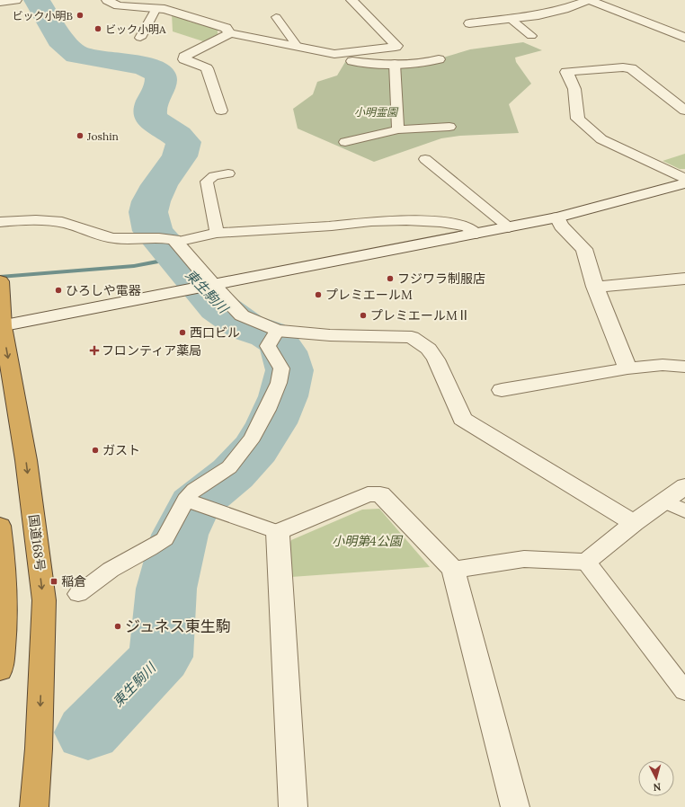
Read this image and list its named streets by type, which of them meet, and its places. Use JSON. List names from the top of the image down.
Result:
{
  "streets": {
    "highway": ["国道168号"]
  },
  "one_way": ["国道168号"],
  "water": ["東生駒川"],
  "parks": ["小明霊園", "小明第4公園"],
  "places": {
    "other": [
      "ビック小明B",
      "ビック小明A",
      "Joshin",
      "フジワラ制服店",
      "ひろしや電器",
      "プレミエールM",
      "プレミエールMⅡ",
      "西口ビル",
      "ガスト",
      "ジュネス東生駒"
    ],
    "health": ["フロンティア薬局"],
    "transit": ["稲倉"]
  },
  "north": "bottom"
}
